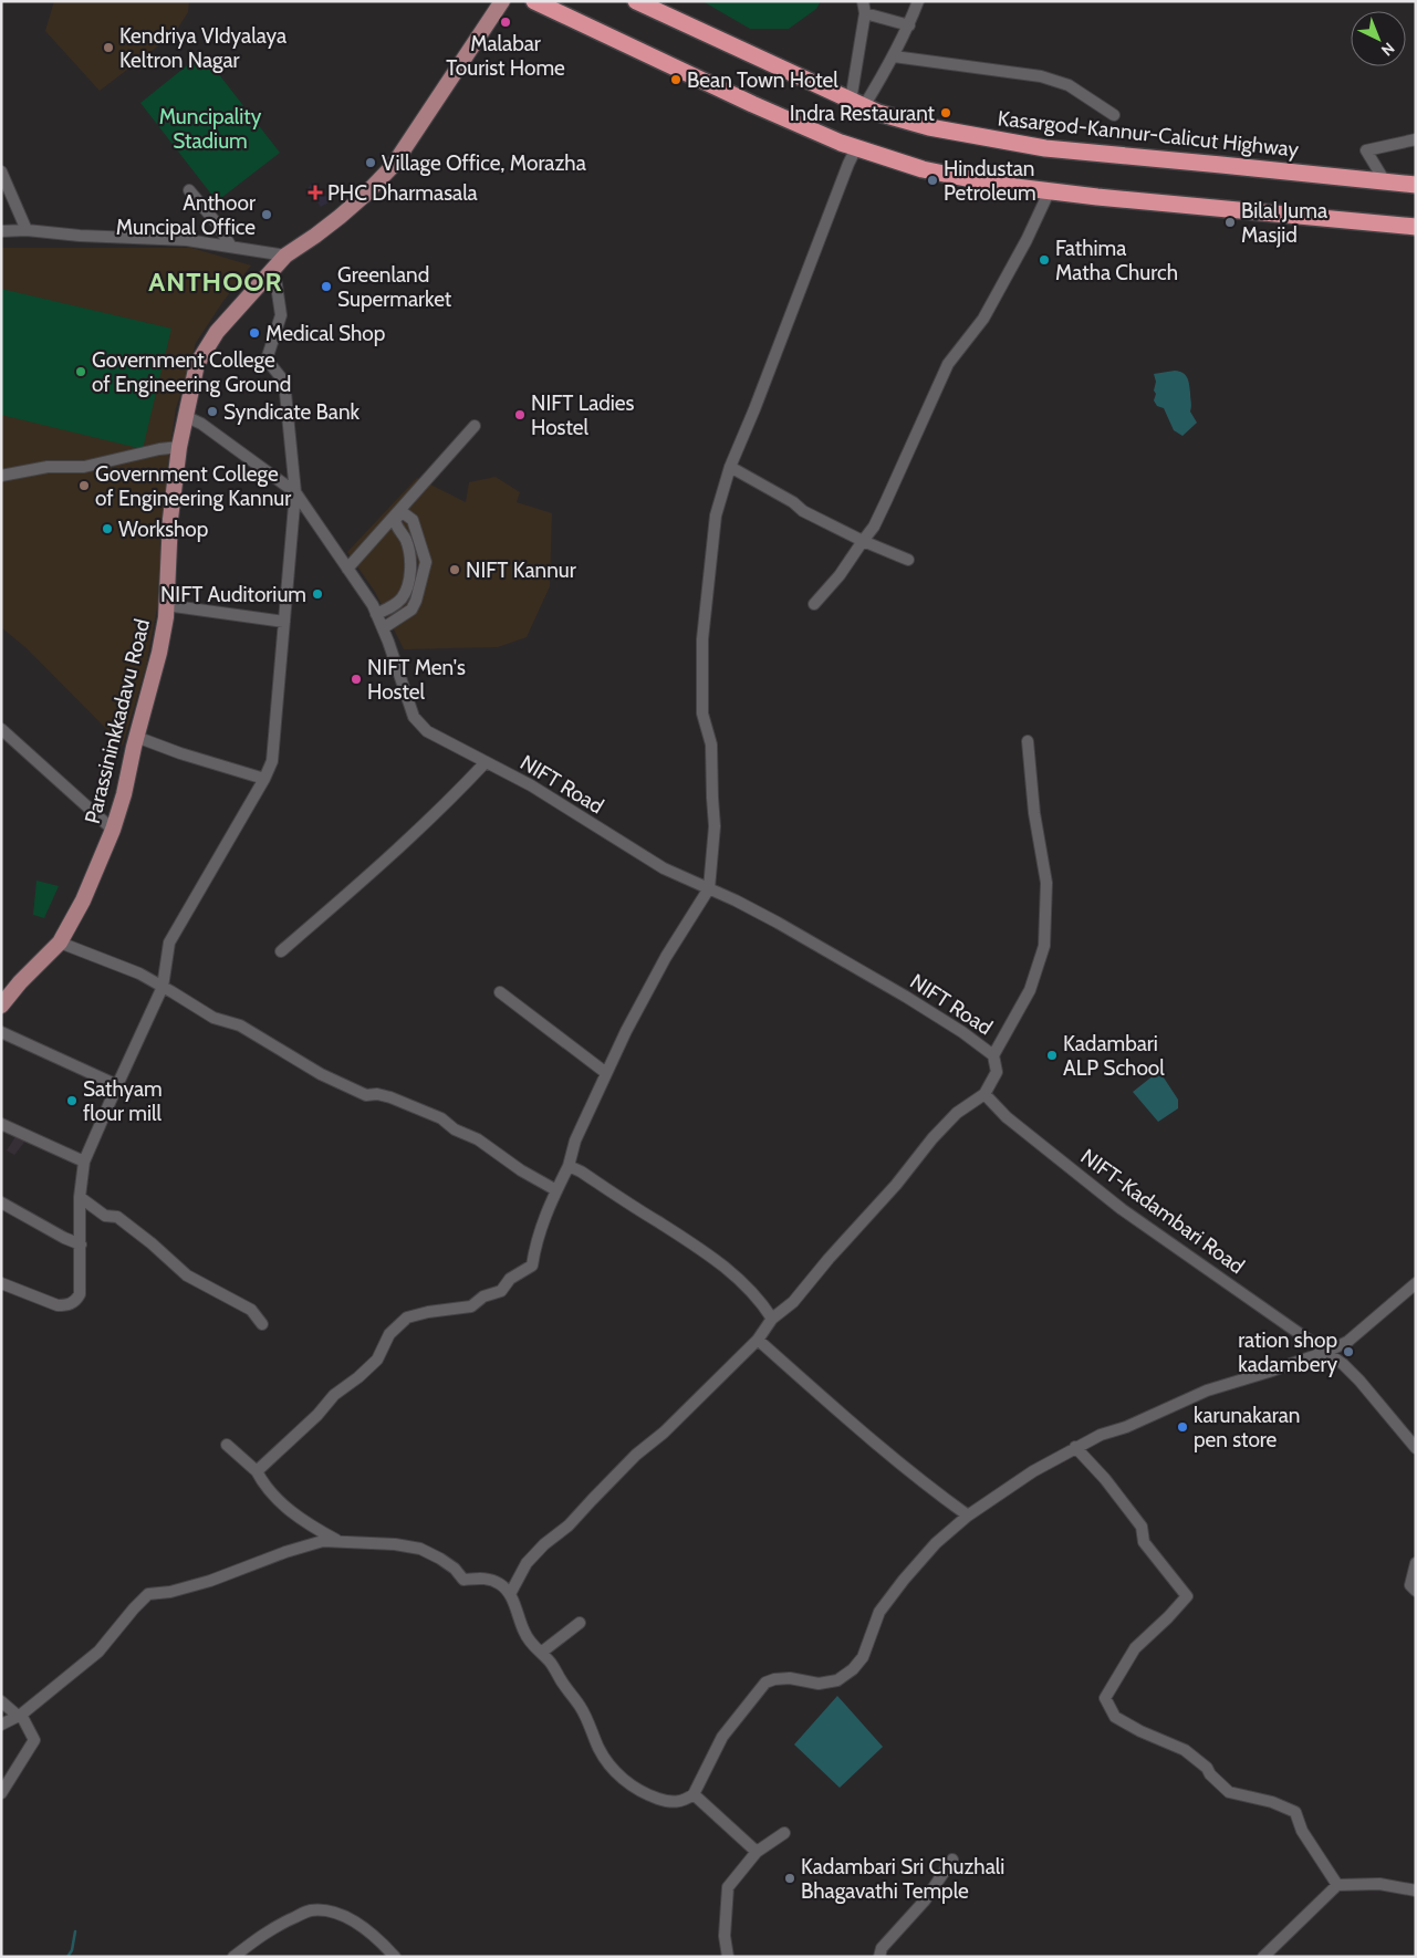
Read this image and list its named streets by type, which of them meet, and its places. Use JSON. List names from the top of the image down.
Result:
{
  "streets": {
    "highway": ["Kasargod-Kannur-Calicut Highway"],
    "main road": ["Parassininkkadavu Road"],
    "street": ["NIFT Road", "NIFT-Kadambari Road"]
  },
  "crossings": [
    ["Parassininkkadavu Road", "NIFT Road"],
    ["NIFT Road", "NIFT-Kadambari Road"]
  ],
  "districts": ["ANTHOOR"],
  "parks": ["Muncipality Stadium"],
  "places": {
    "other": [
      "Malabar Tourist Home",
      "Kendriya VIdyalaya Keltron Nagar",
      "Bean Town Hotel",
      "Indra Restaurant",
      "Village Office, Morazha",
      "Hindustan Petroleum",
      "Anthoor Muncipal Office",
      "Bilal Juma Masjid",
      "Fathima Matha Church",
      "Greenland Supermarket",
      "Medical Shop",
      "Government College of Engineering Ground",
      "Syndicate Bank",
      "NIFT Ladies Hostel",
      "Government College of Engineering Kannur",
      "Workshop",
      "NIFT Kannur",
      "NIFT Auditorium",
      "NIFT Men's Hostel",
      "Kadambari ALP School",
      "Sathyam flour mill",
      "ration shop kadambery",
      "karunakaran pen store",
      "Kadambari Sri Chuzhali Bhagavathi Temple"
    ],
    "health": ["PHC Dharmasala"]
  },
  "north": "bottom right"
}
